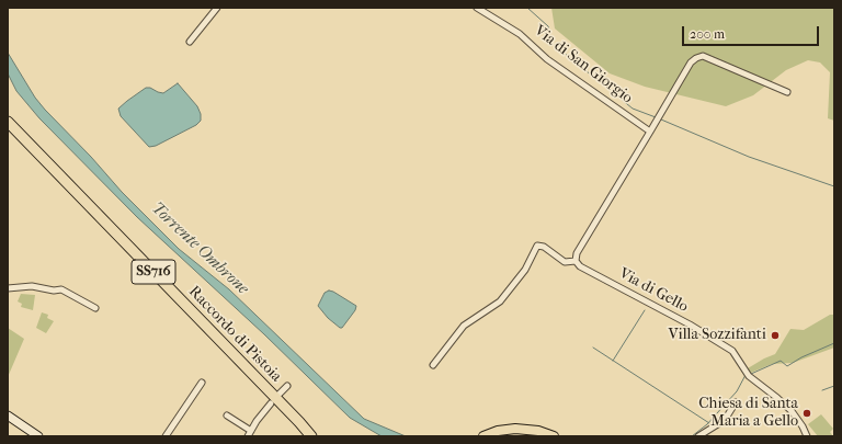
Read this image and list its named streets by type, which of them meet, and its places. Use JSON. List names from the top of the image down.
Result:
{
  "streets": {
    "highway": ["SS716", "Raccordo di Pistoia"],
    "street": ["Via di San Giorgio", "Via di Gello"]
  },
  "water": ["Torrente Ombrone"],
  "places": ["Villa Sozzifanti", "Chiesa di Santa Maria a Gello"],
  "scale_bar": "200 m"
}
